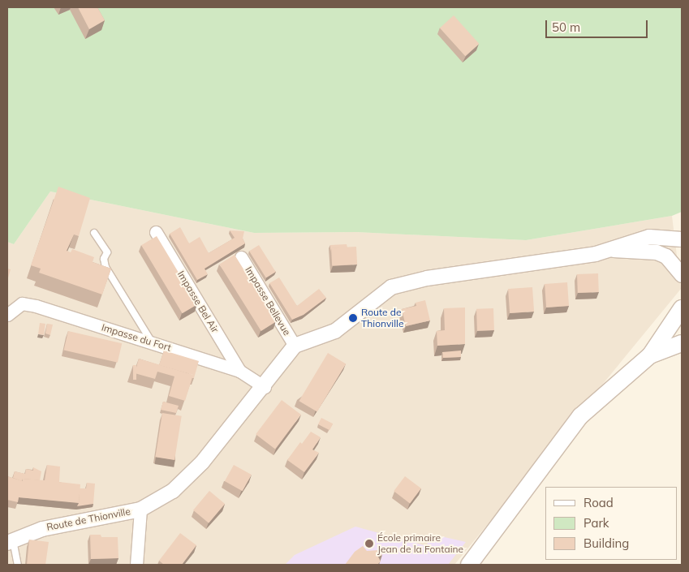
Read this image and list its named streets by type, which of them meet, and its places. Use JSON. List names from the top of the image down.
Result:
{
  "streets": {
    "street": [
      "Impasse Bellevue",
      "Impasse Bel Air",
      "Impasse du Fort",
      "Route de Thionville"
    ]
  },
  "crossings": [
    ["Impasse Bellevue", "Route de Thionville"],
    ["Impasse Bel Air", "Impasse du Fort"],
    ["Impasse du Fort", "Route de Thionville"]
  ],
  "places": ["Route de Thionville", "École primaire Jean de la Fontaine"],
  "legend": ["Road", "Park", "Building"],
  "scale_bar": "50 m"
}
